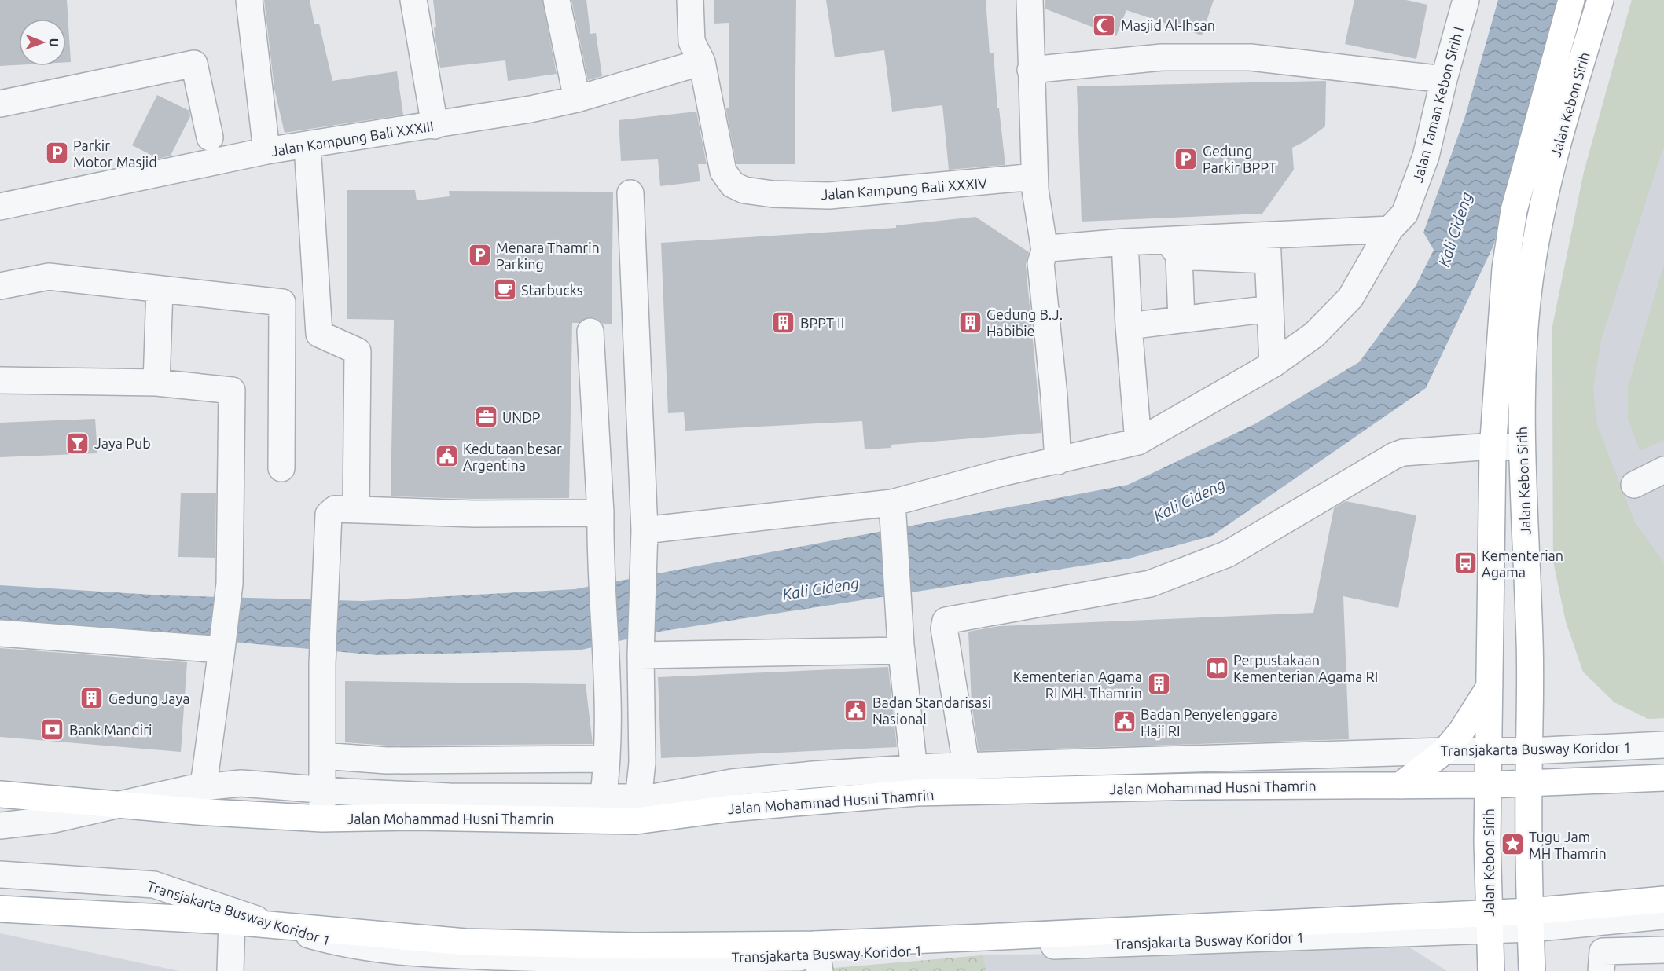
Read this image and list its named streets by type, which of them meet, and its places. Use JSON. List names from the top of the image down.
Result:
{
  "streets": {
    "main road": ["Jalan Kebon Sirih", "Jalan Mohammad Husni Thamrin"],
    "street": [
      "Jalan Taman Kebon Sirih I",
      "Jalan Kampung Bali XXXIII",
      "Jalan Kampung Bali XXXIV",
      "Transjakarta Busway Koridor 1"
    ]
  },
  "crossings": [
    ["Jalan Kebon Sirih", "Transjakarta Busway Koridor 1"],
    ["Jalan Kebon Sirih", "Jalan Mohammad Husni Thamrin"],
    ["Jalan Kampung Bali XXXIII", "Jalan Kampung Bali XXXIV"],
    ["Transjakarta Busway Koridor 1", "Jalan Mohammad Husni Thamrin"]
  ],
  "water": ["Kali Cideng"],
  "places": {
    "mosque": ["Masjid Al-Ihsan"],
    "parking": ["Parkir Motor Masjid", "Gedung Parkir BPPT", "Menara Thamrin Parking"],
    "cafe": ["Starbucks"],
    "building": [
      "Gedung B.J. Habibie",
      "BPPT II",
      "Kementerian Agama RI MH. Thamrin",
      "Gedung Jaya"
    ],
    "office": ["UNDP"],
    "bar": ["Jaya Pub"],
    "public building": ["Kedutaan besar Argentina", "Badan Standarisasi Nasional", "Badan Penyelenggara Haji RI"],
    "bus stop": ["Kementerian Agama"],
    "library": ["Perpustakaan Kementerian Agama RI"],
    "bank": ["Bank Mandiri"],
    "place": ["Tugu Jam MH Thamrin"]
  },
  "north": "right"
}
